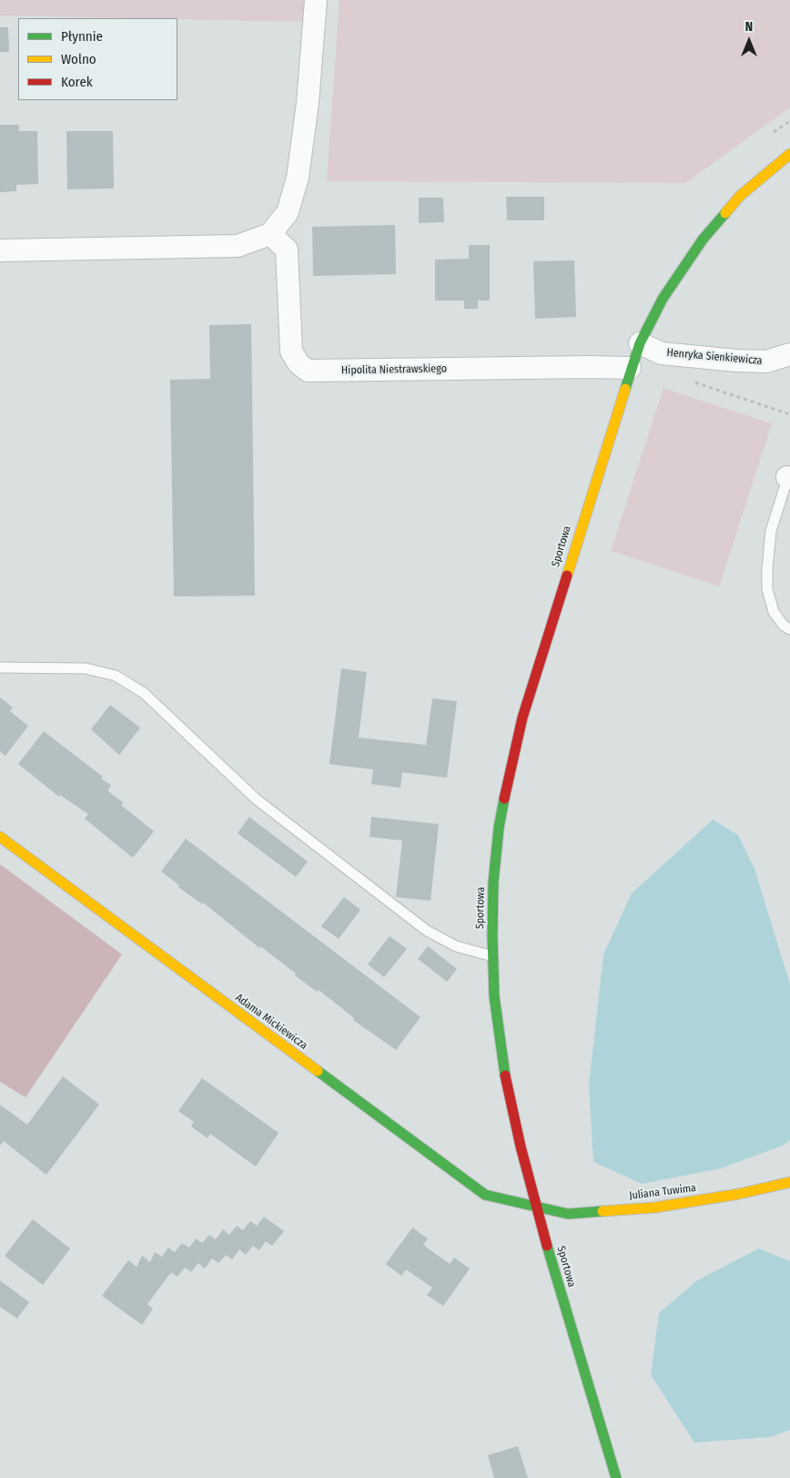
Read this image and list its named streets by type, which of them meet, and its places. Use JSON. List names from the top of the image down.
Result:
{
  "streets": {
    "street": [
      "Henryka Sienkiewicza",
      "Hipolita Niestrawskiego",
      "Sportowa",
      "Adama Mickiewicza",
      "Juliana Tuwima"
    ]
  },
  "crossings": [
    ["Henryka Sienkiewicza", "Sportowa"],
    ["Hipolita Niestrawskiego", "Sportowa"],
    ["Sportowa", "Adama Mickiewicza"],
    ["Sportowa", "Juliana Tuwima"],
    ["Adama Mickiewicza", "Juliana Tuwima"]
  ],
  "legend": ["Płynnie", "Wolno", "Korek"],
  "north": "top"
}
